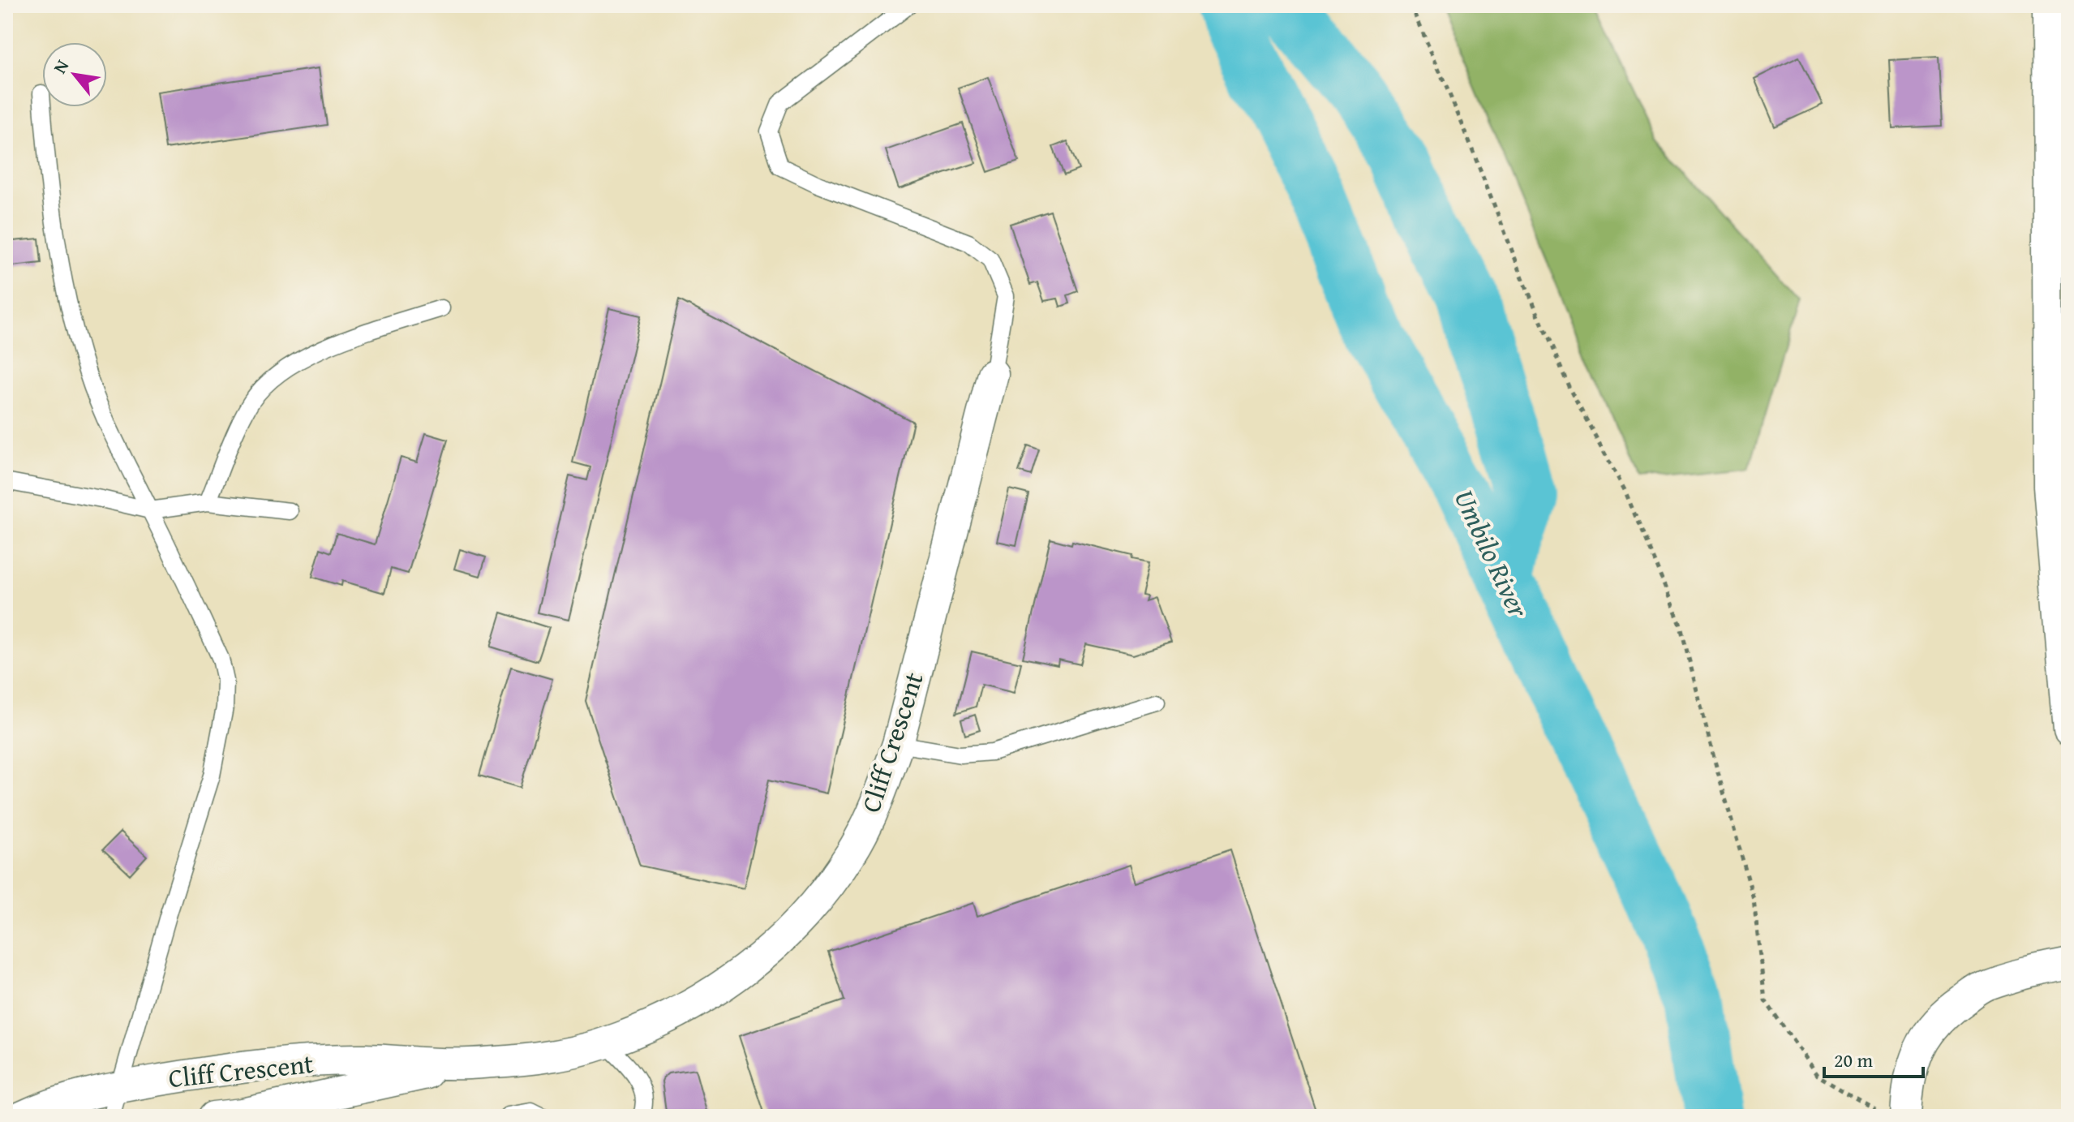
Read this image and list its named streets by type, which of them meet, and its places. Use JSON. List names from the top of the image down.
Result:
{
  "streets": {
    "street": ["Cliff Crescent"]
  },
  "water": ["Umbilo River"],
  "scale_bar": "20 m",
  "north": "top left"
}
